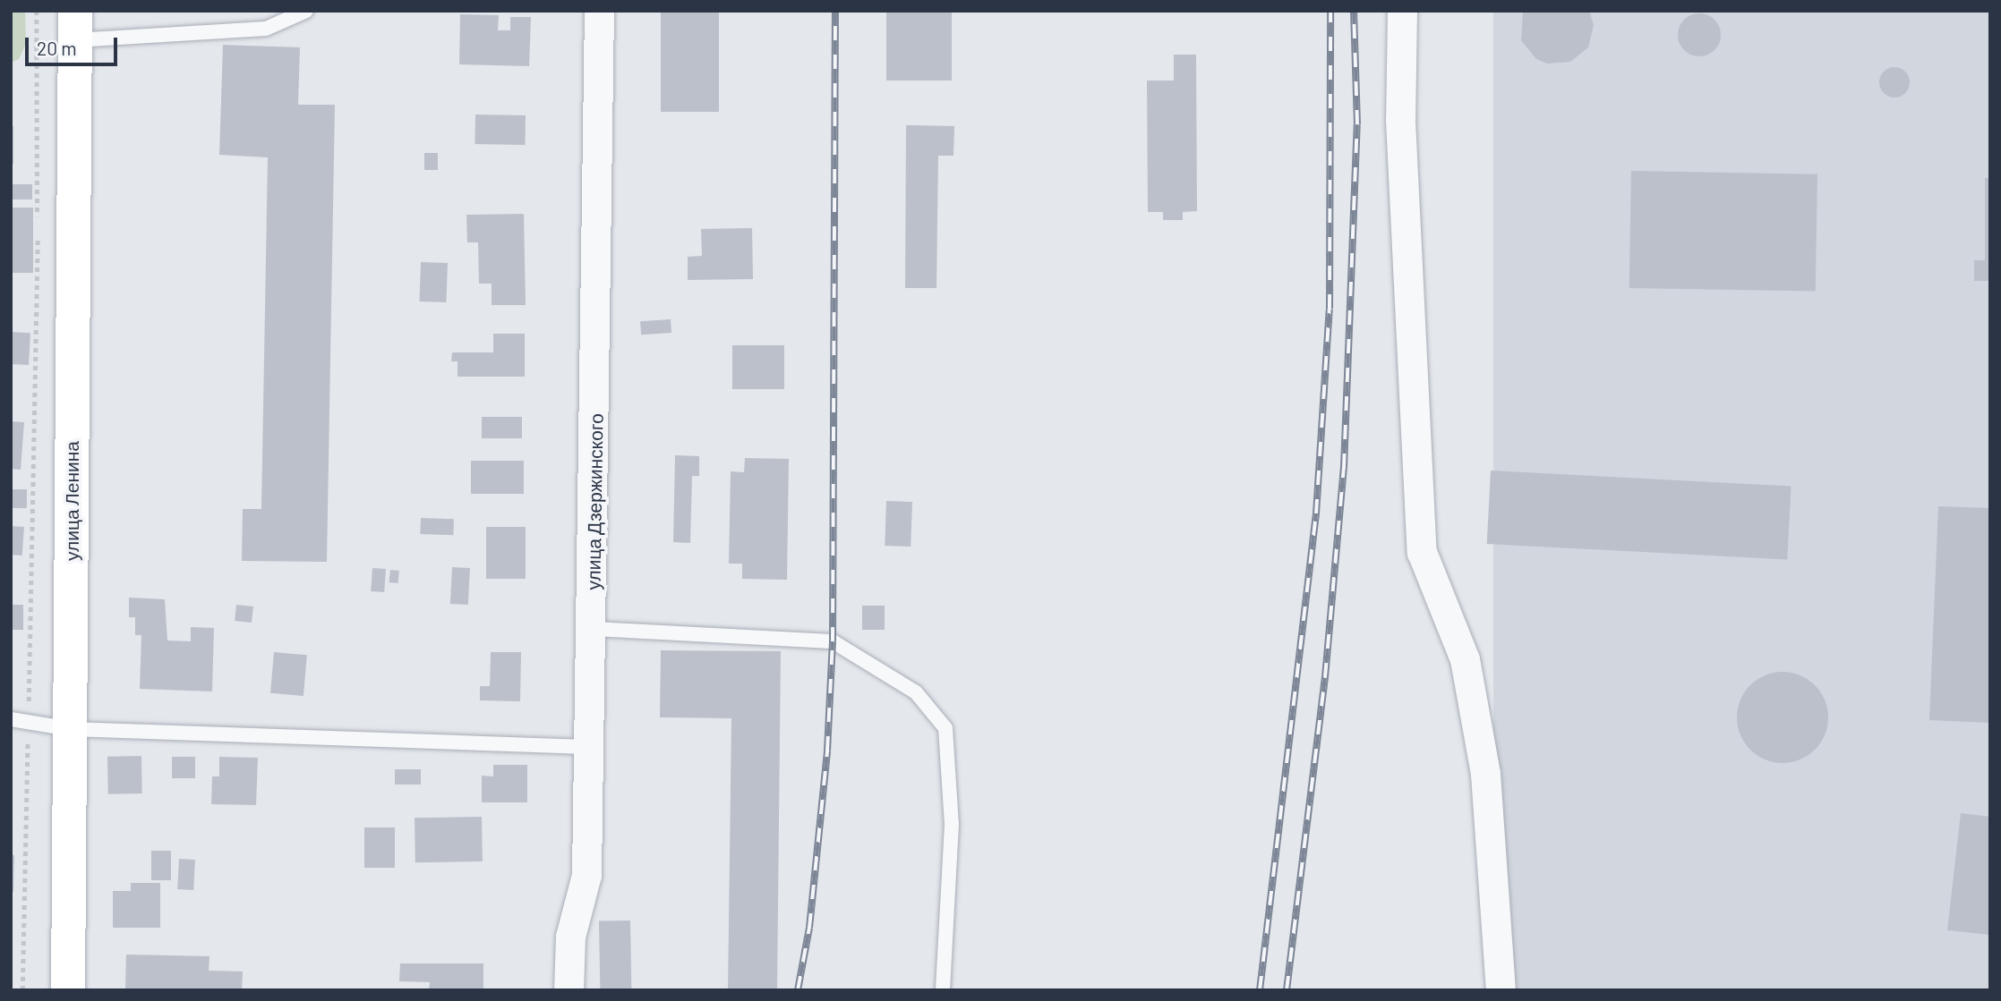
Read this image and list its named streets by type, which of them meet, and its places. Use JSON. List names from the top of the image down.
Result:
{
  "streets": {
    "main road": ["улица Ленина"],
    "street": ["улица Дзержинского"]
  },
  "scale_bar": "20 m"
}
